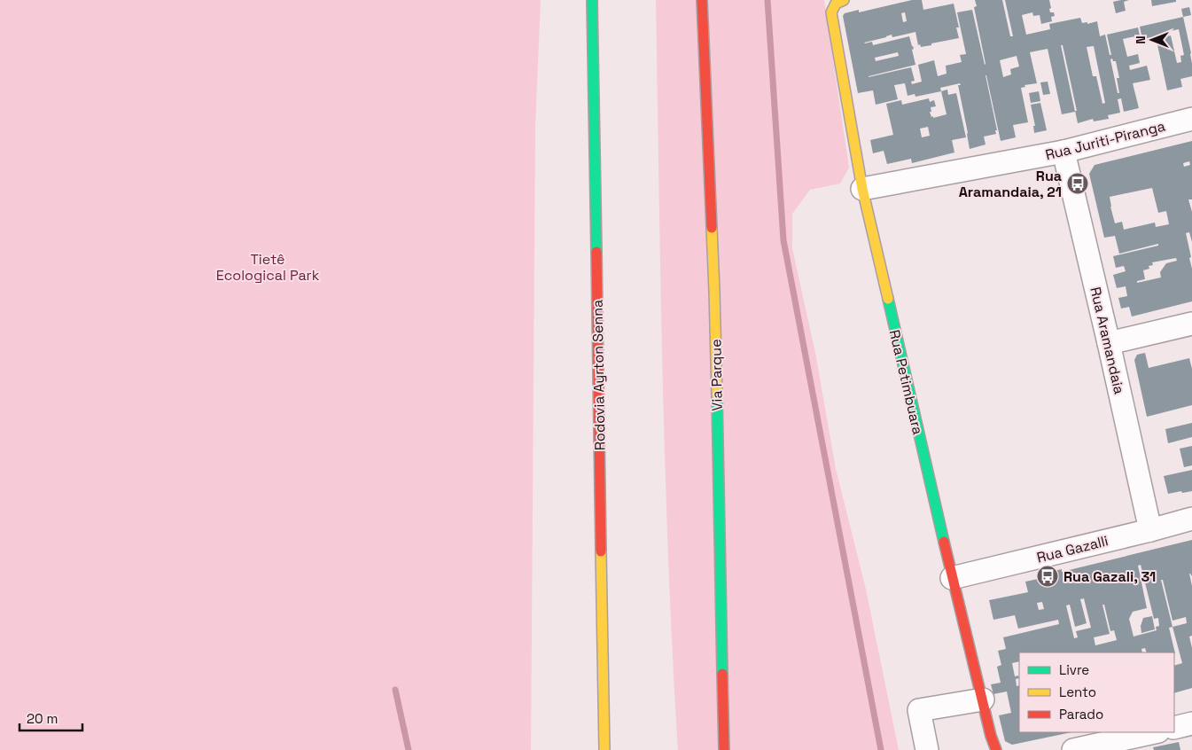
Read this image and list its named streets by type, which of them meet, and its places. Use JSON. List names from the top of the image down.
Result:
{
  "streets": {
    "main road": ["Rodovia Ayrton Senna", "Via Parque", "Rua Petimbuara"],
    "street": ["Rua Juriti-Piranga", "Rua Aramandaia", "Rua Gazalli"]
  },
  "crossings": [
    ["Rua Juriti-Piranga", "Rua Aramandaia"],
    ["Rua Juriti-Piranga", "Rua Petimbuara"],
    ["Rua Aramandaia", "Rua Gazalli"],
    ["Rua Petimbuara", "Rua Gazalli"]
  ],
  "parks": ["Tietê Ecological Park"],
  "places": {
    "bus stop": ["Rua Aramandaia, 21", "Rua Gazali, 31"]
  },
  "legend": ["Livre", "Lento", "Parado"],
  "scale_bar": "20 m",
  "north": "left"
}
